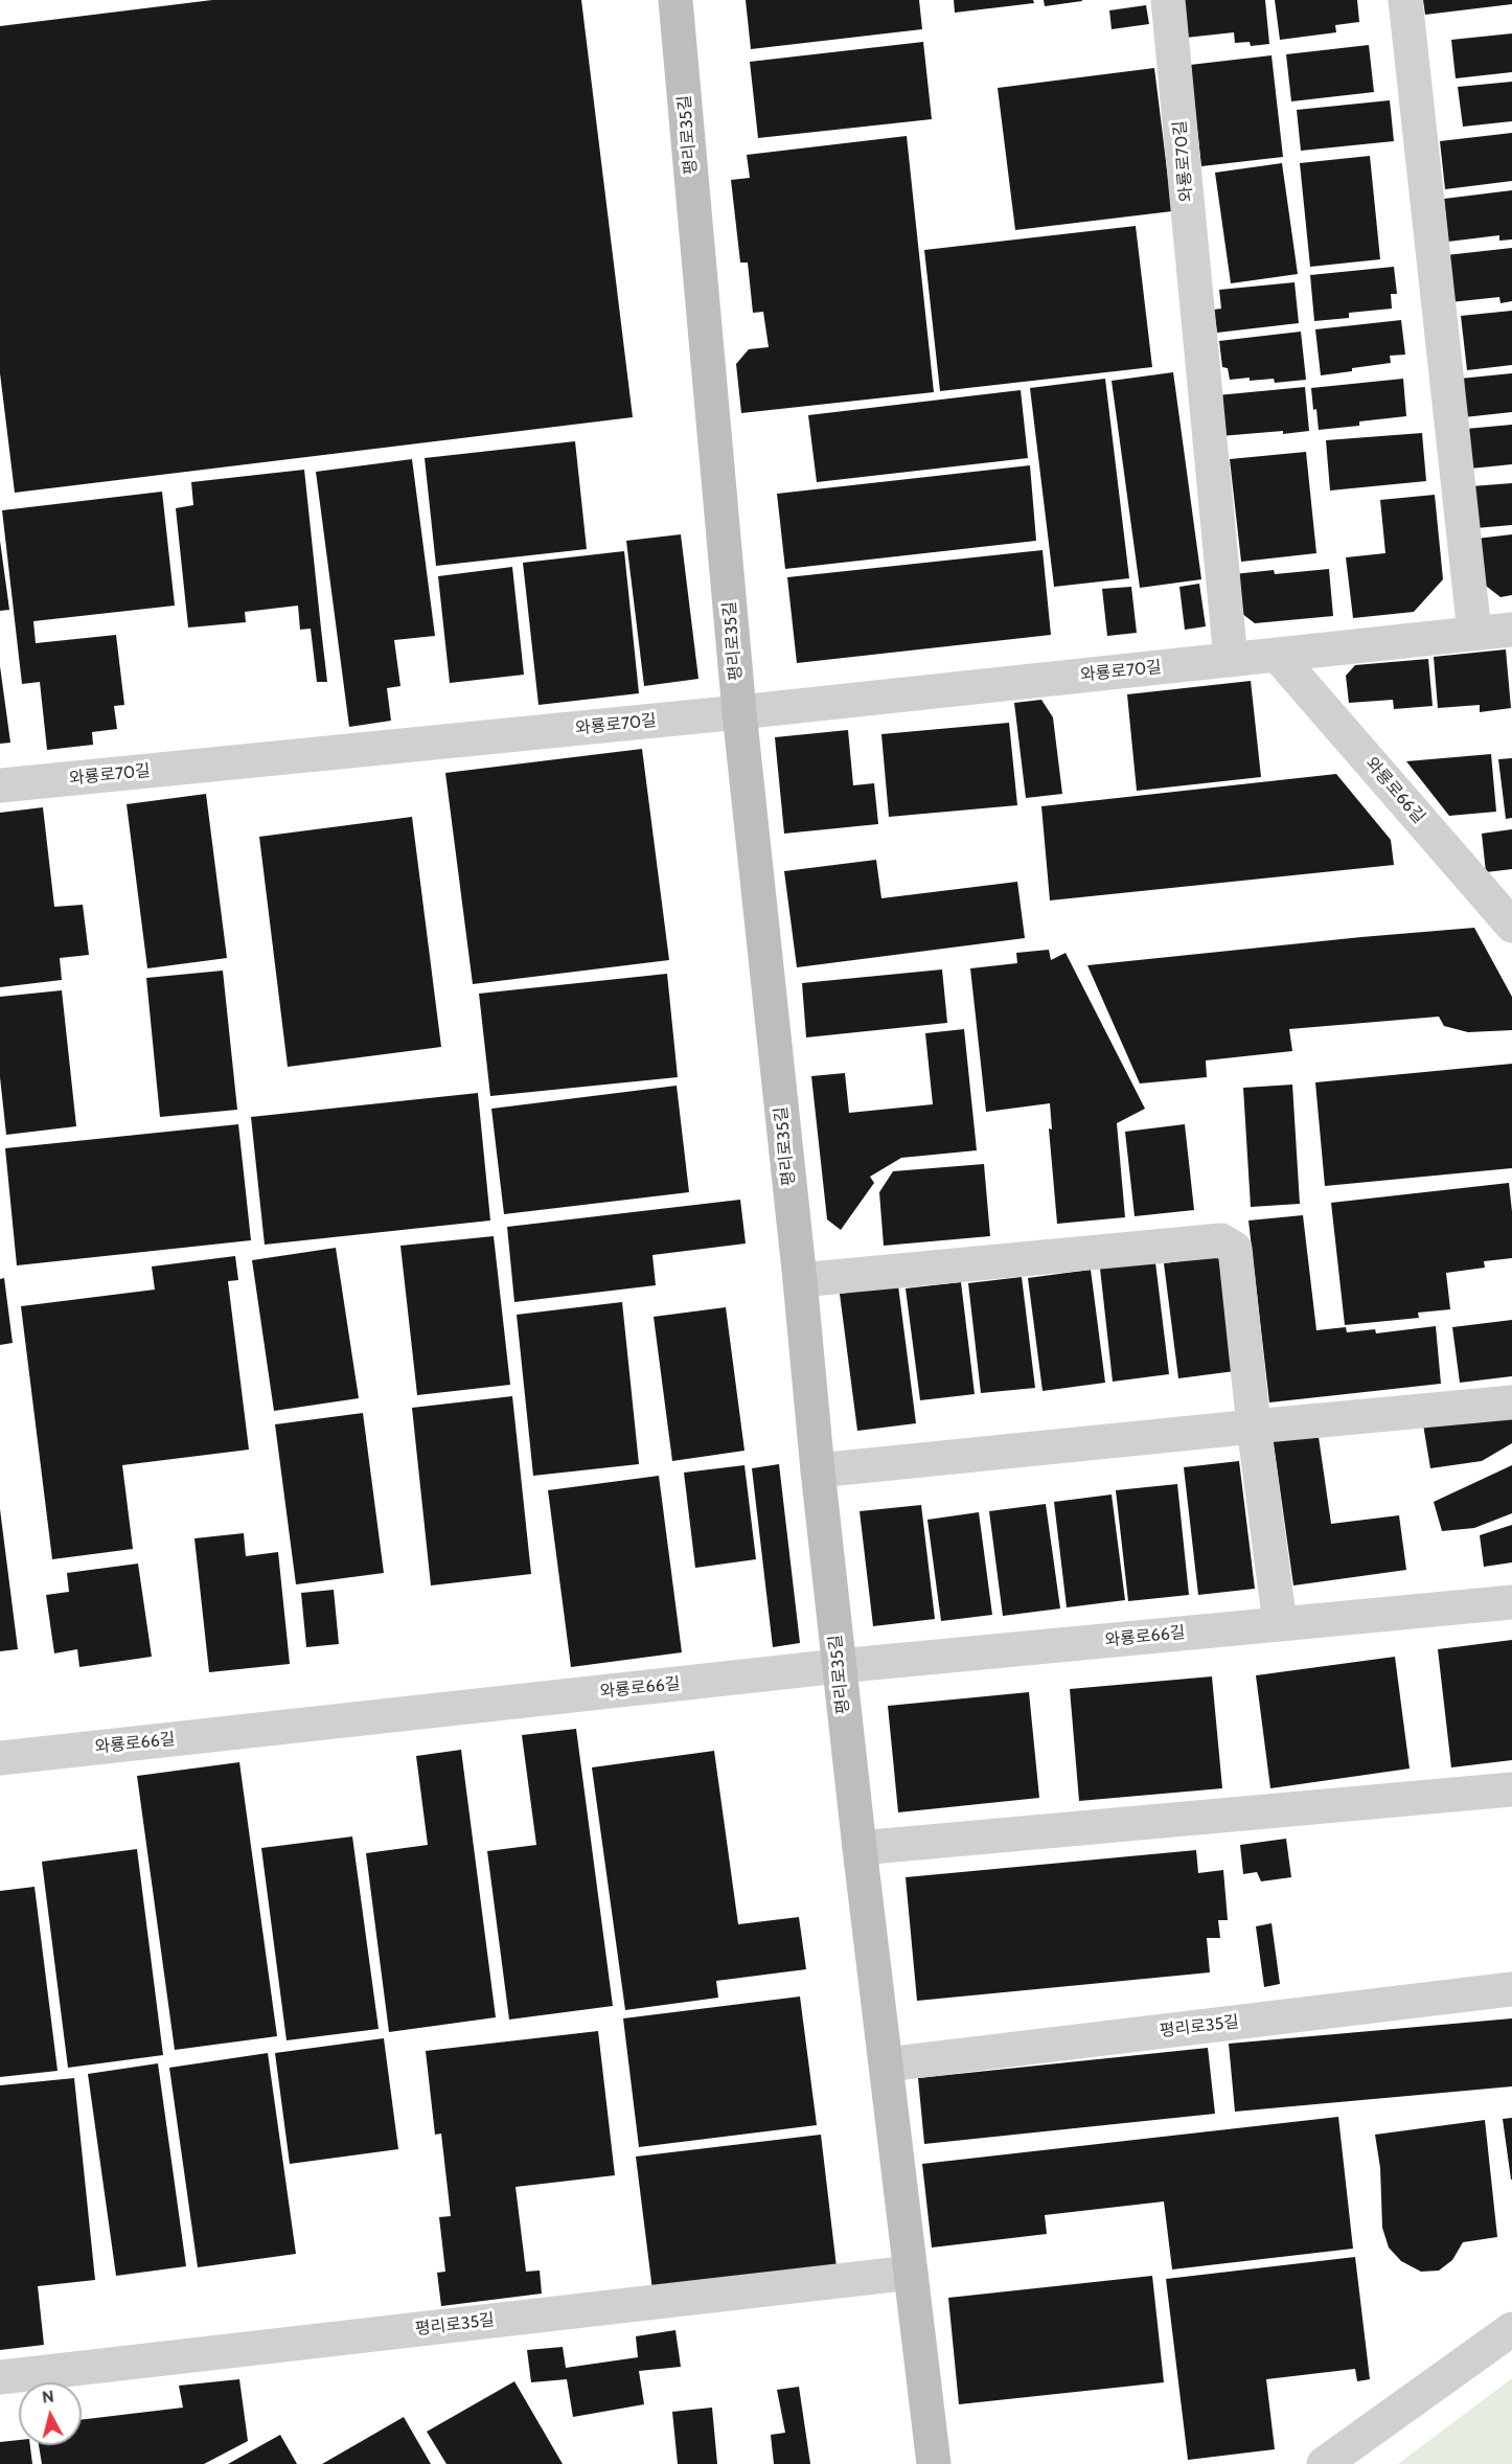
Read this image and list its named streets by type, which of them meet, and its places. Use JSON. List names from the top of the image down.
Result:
{
  "streets": {
    "street": ["평리로35길", "와룡로70길", "와룡로66길"]
  },
  "crossings": [
    ["평리로35길", "와룡로70길"],
    ["평리로35길", "와룡로66길"],
    ["와룡로70길", "와룡로66길"]
  ],
  "north": "top"
}
